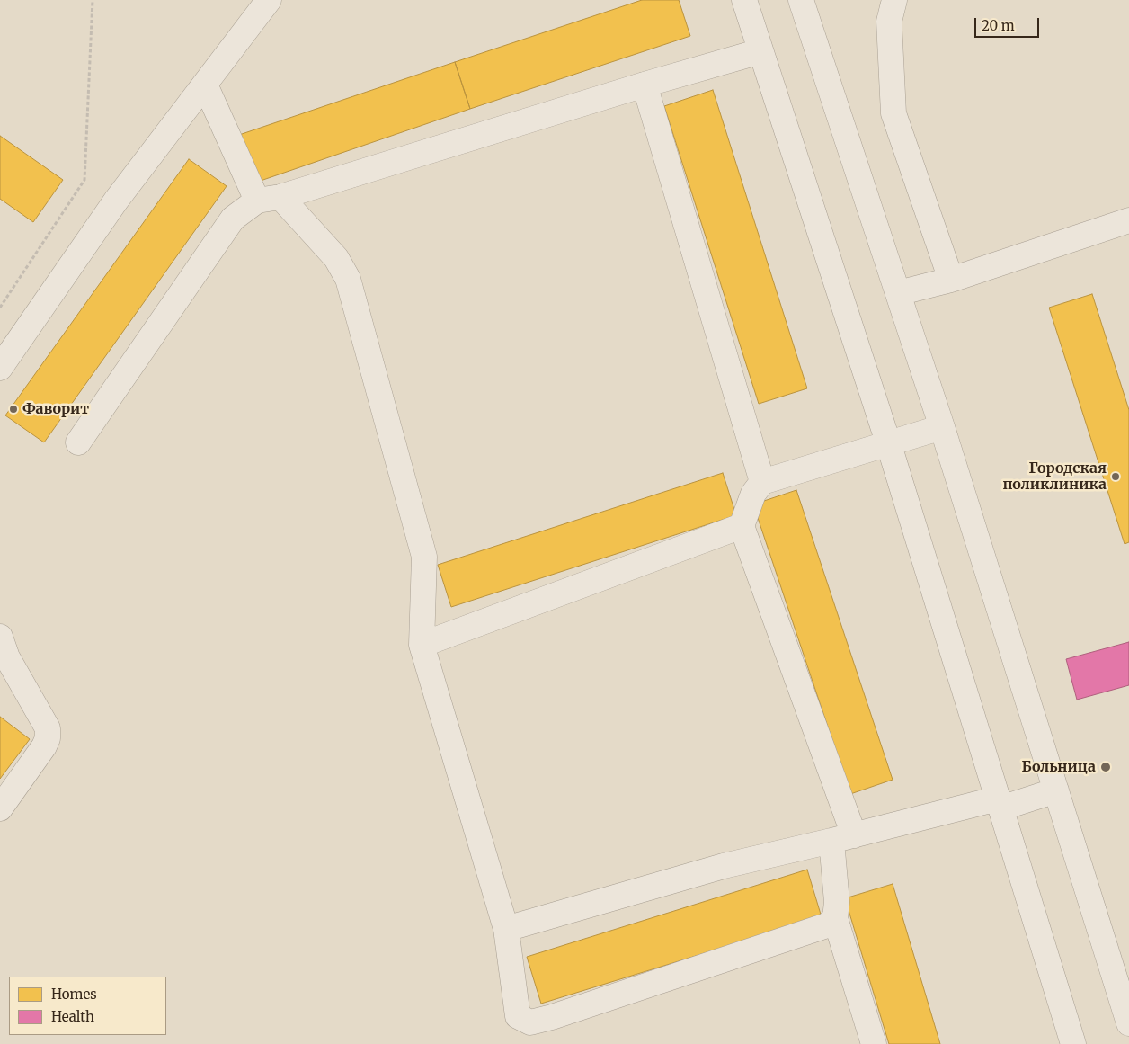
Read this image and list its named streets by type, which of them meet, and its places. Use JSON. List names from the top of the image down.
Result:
{
  "places": ["Фаворит", "Городская поликлиника", "Больница"],
  "legend": ["Homes", "Health"],
  "scale_bar": "20 m"
}
